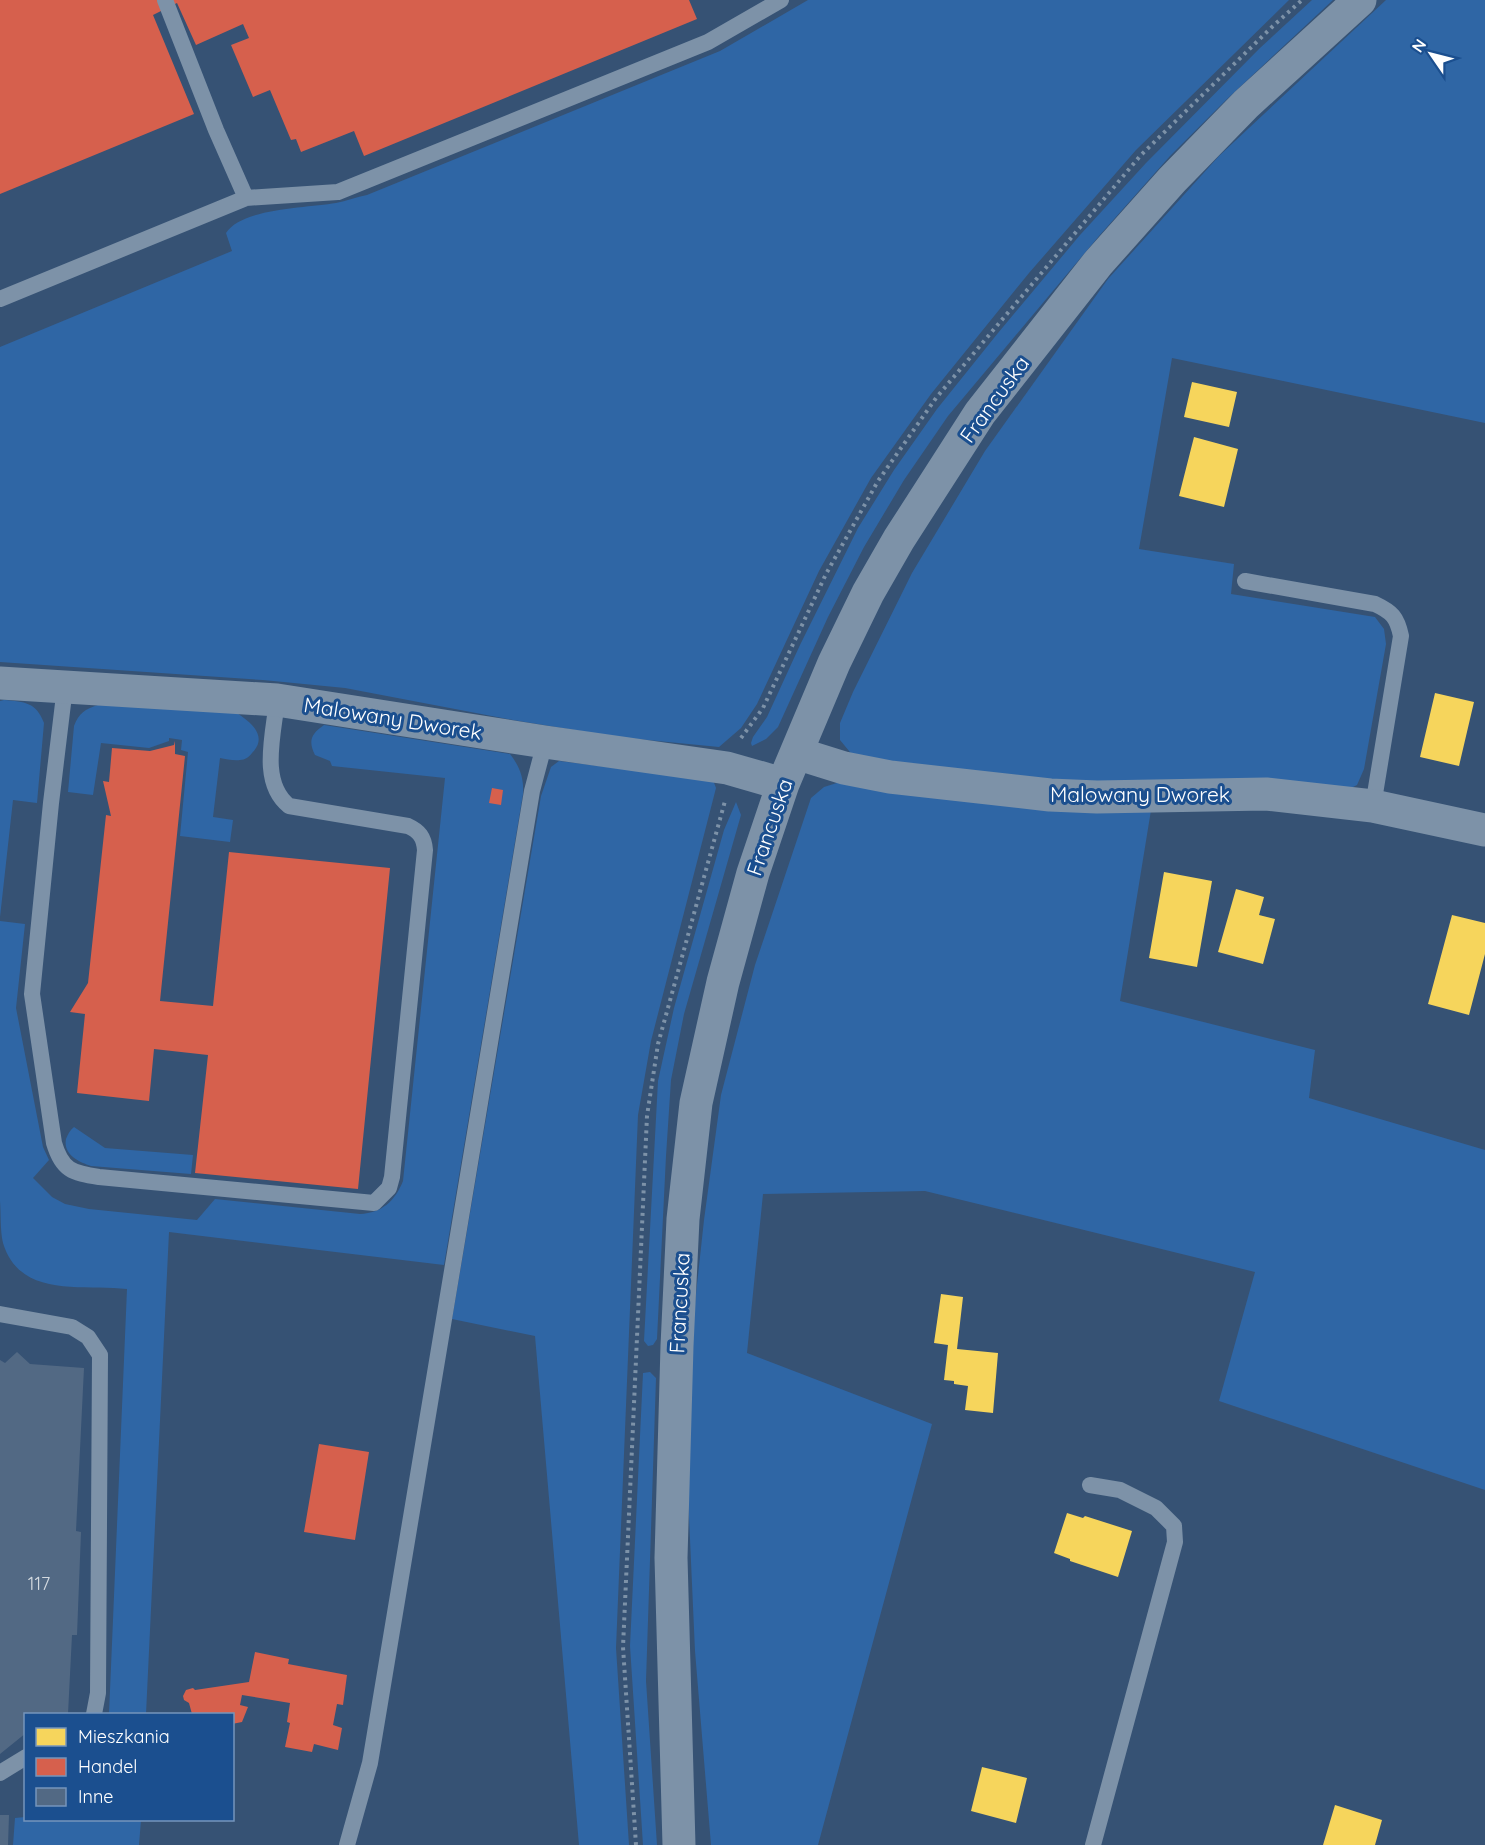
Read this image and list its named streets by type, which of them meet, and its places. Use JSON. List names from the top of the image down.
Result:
{
  "streets": {
    "street": ["Francuska", "Malowany Dworek"]
  },
  "crossings": [
    ["Francuska", "Malowany Dworek"]
  ],
  "house_numbers": ["117"],
  "legend": ["Mieszkania", "Handel", "Inne"],
  "north": "top left"
}
